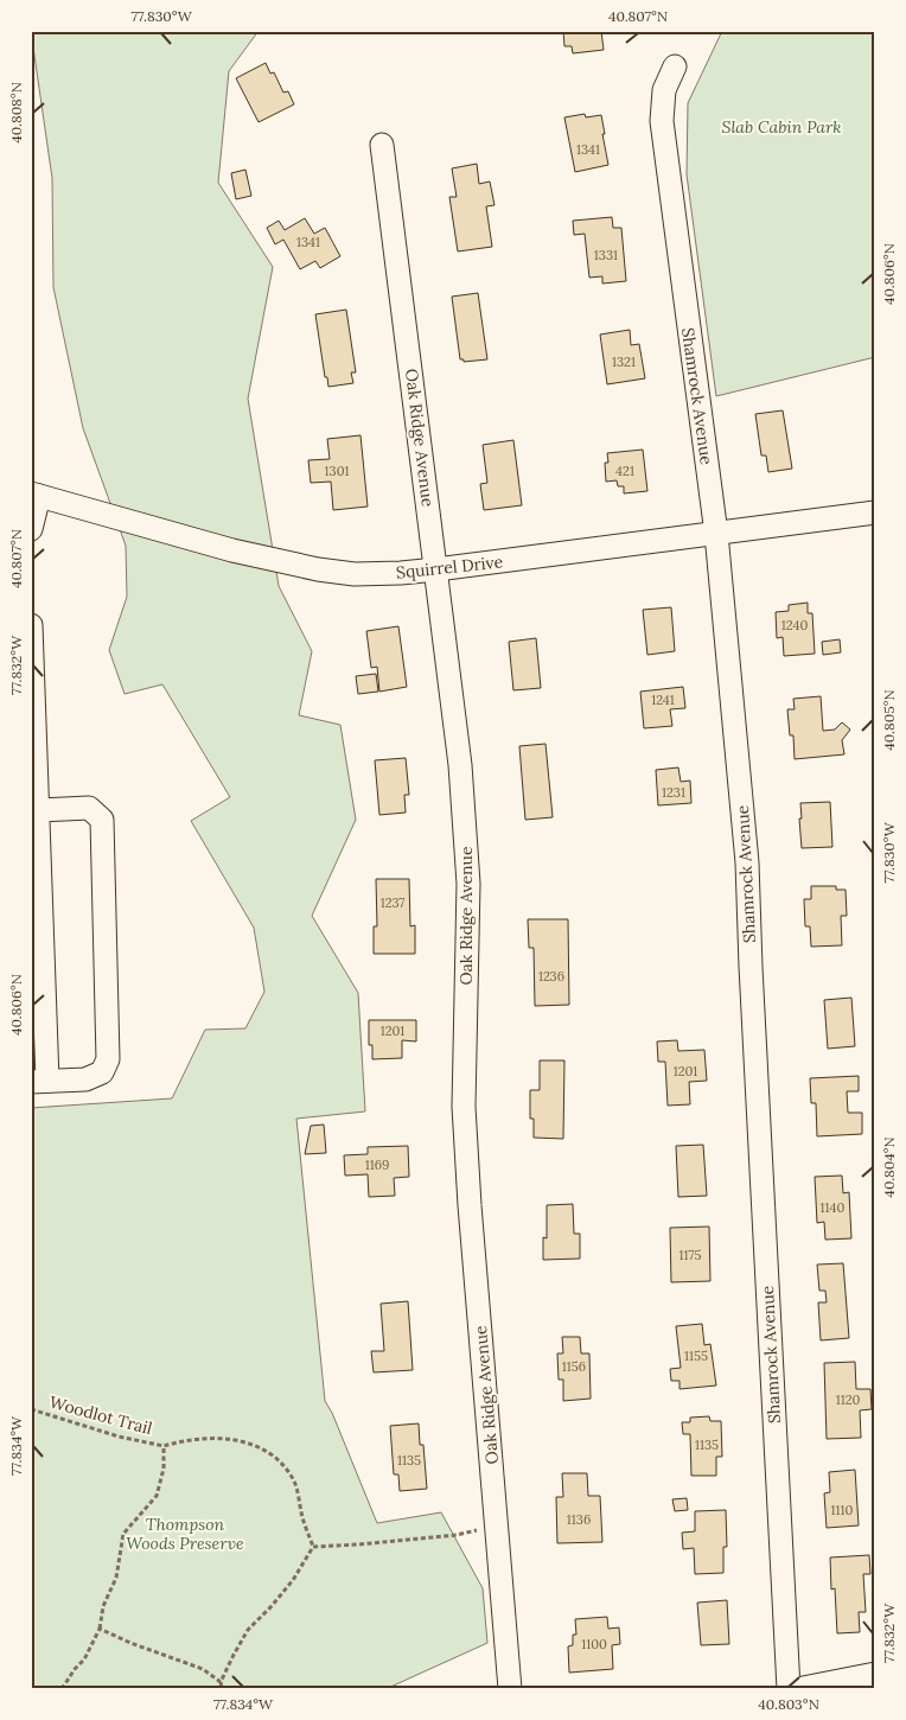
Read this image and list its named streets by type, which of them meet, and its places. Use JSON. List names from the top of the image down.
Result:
{
  "streets": {
    "street": ["Shamrock Avenue", "Oak Ridge Avenue", "Squirrel Drive"],
    "path": ["Woodlot Trail"]
  },
  "crossings": [
    ["Shamrock Avenue", "Squirrel Drive"],
    ["Oak Ridge Avenue", "Squirrel Drive"]
  ],
  "parks": ["Slab Cabin Park", "Thompson Woods Preserve"],
  "house_numbers": [
    "1341",
    "1341",
    "1331",
    "1321",
    "1301",
    "421",
    "1240",
    "1241",
    "1231",
    "1237",
    "1236",
    "1201",
    "1201",
    "1169",
    "1140",
    "1175",
    "1155",
    "1156",
    "1120",
    "1135",
    "1135",
    "1110",
    "1136",
    "1100"
  ],
  "coordinates": [
    "77.830°W",
    "40.807°N",
    "40.808°N",
    "40.806°N",
    "77.832°W",
    "40.805°N",
    "40.804°N",
    "77.834°W",
    "40.803°N"
  ]
}
